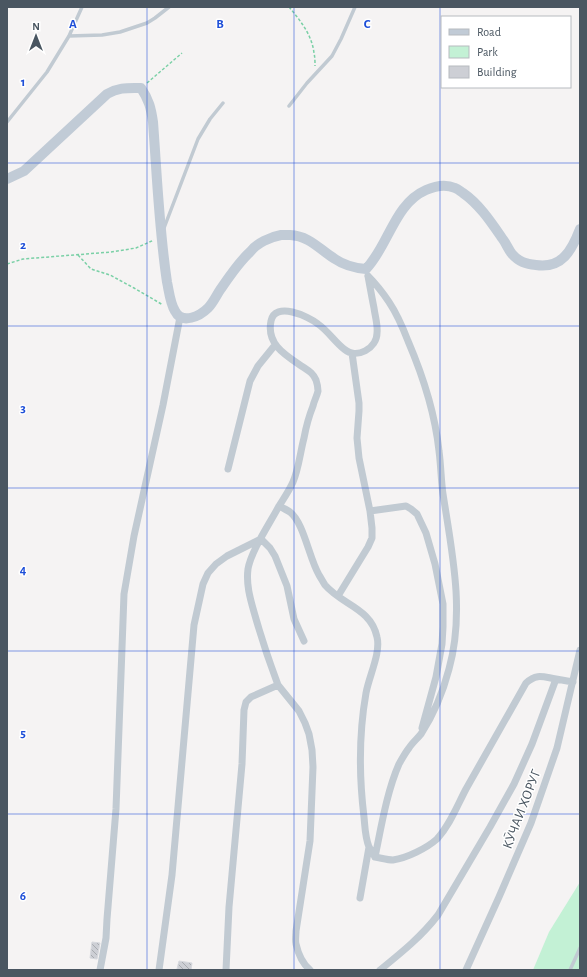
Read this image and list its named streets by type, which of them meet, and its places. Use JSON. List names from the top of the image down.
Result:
{
  "streets": {
    "street": ["КӮЧАИ ХОРУГ"]
  },
  "legend": ["Road", "Park", "Building"],
  "north": "top",
  "grid": {
    "columns": ["A", "B", "C"],
    "rows": [
      "1",
      "2",
      "3",
      "4",
      "5",
      "6"
    ]
  }
}
